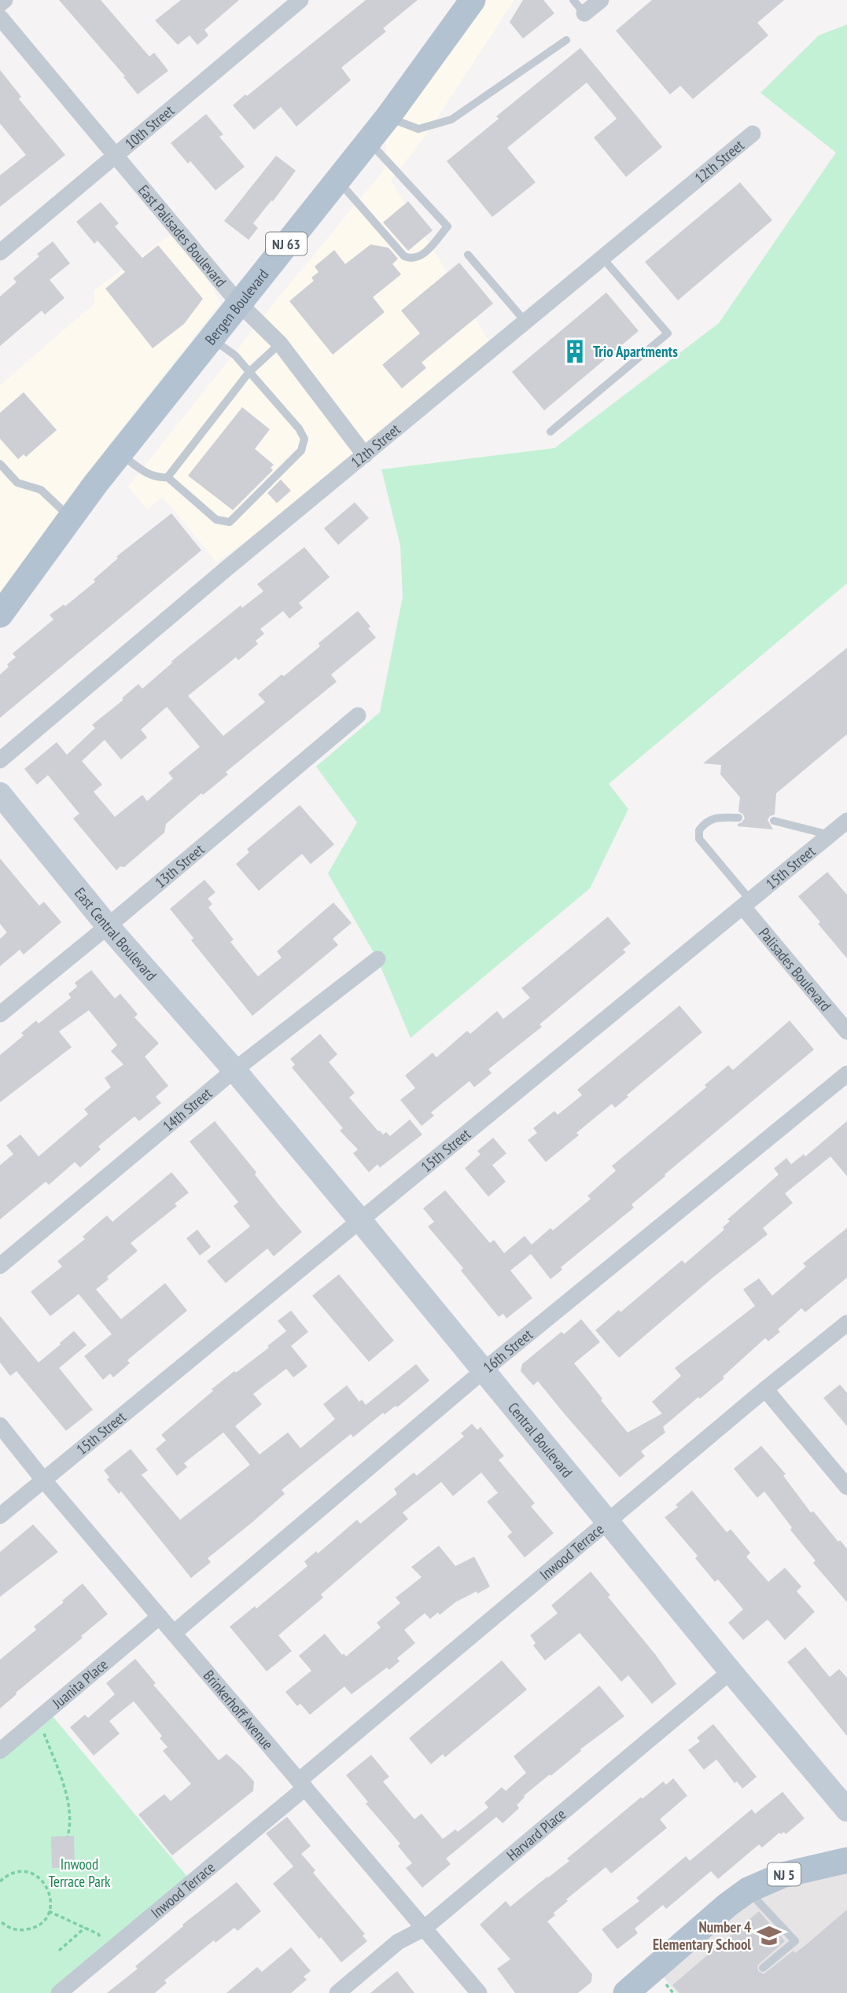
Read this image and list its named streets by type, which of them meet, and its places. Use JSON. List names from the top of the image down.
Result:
{
  "streets": {
    "main road": [
      "NJ 63",
      "Bergen Boulevard",
      "East Central Boulevard",
      "Central Boulevard",
      "NJ 5"
    ],
    "street": [
      "10th Street",
      "12th Street",
      "East Palisades Boulevard",
      "13th Street",
      "15th Street",
      "Palisades Boulevard",
      "14th Street",
      "16th Street",
      "Inwood Terrace",
      "Juanita Place",
      "Brinkerhoff Avenue",
      "Harvard Place"
    ]
  },
  "crossings": [
    ["10th Street", "East Palisades Boulevard"],
    ["12th Street", "East Palisades Boulevard"],
    ["East Palisades Boulevard", "Bergen Boulevard"],
    ["13th Street", "East Central Boulevard"],
    ["15th Street", "Palisades Boulevard"],
    ["15th Street", "Central Boulevard"],
    ["15th Street", "Brinkerhoff Avenue"],
    ["East Central Boulevard", "14th Street"],
    ["East Central Boulevard", "Central Boulevard"],
    ["14th Street", "Central Boulevard"],
    ["16th Street", "Central Boulevard"],
    ["16th Street", "Brinkerhoff Avenue"],
    ["Central Boulevard", "Inwood Terrace"],
    ["Central Boulevard", "Harvard Place"],
    ["Inwood Terrace", "Brinkerhoff Avenue"],
    ["Juanita Place", "Brinkerhoff Avenue"],
    ["Brinkerhoff Avenue", "Harvard Place"]
  ],
  "parks": ["Inwood Terrace Park"],
  "places": {
    "building": ["Trio Apartments"],
    "school or university": ["Number 4 Elementary School"]
  }
}
